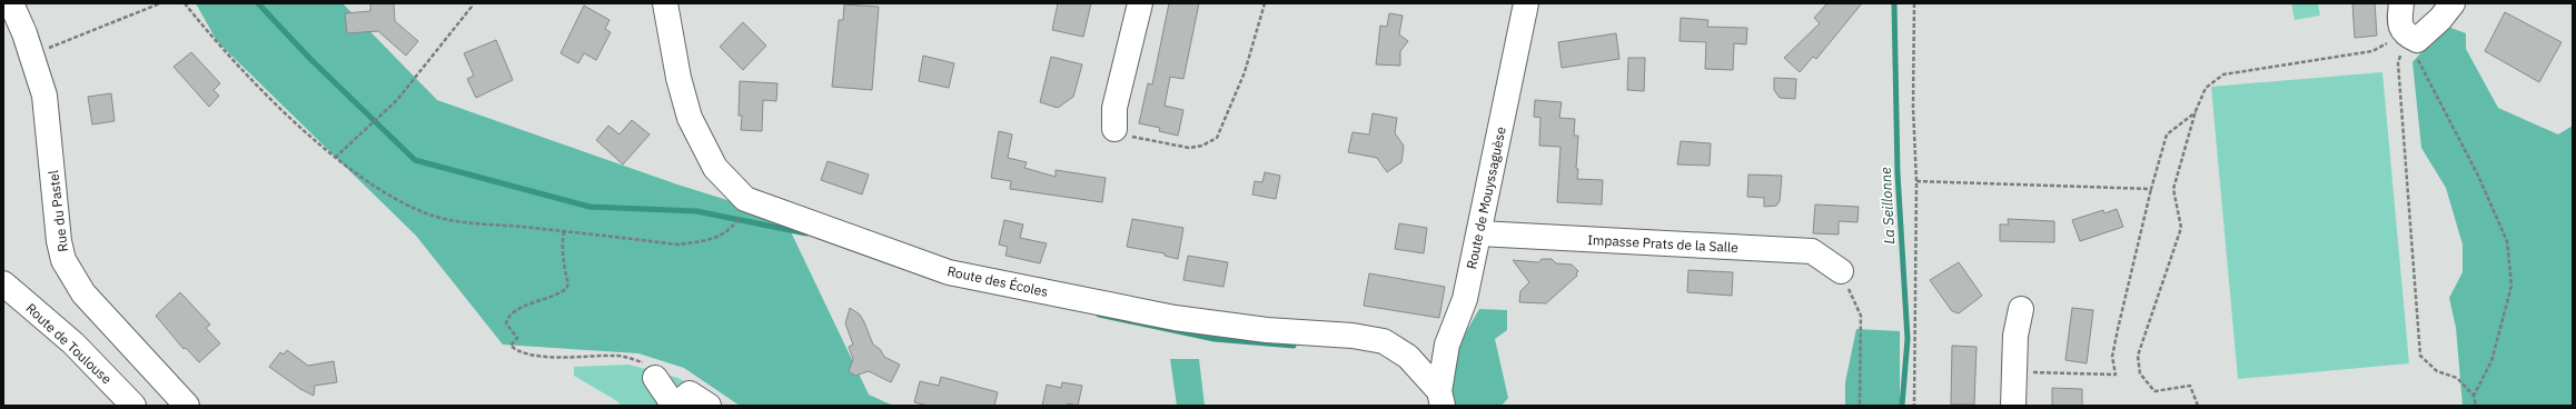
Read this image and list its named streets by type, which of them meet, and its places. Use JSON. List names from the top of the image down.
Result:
{
  "streets": {
    "street": [
      "Route de Mouyssaguèse",
      "Rue du Pastel",
      "Impasse Prats de la Salle",
      "Route des Écoles",
      "Route de Toulouse"
    ]
  },
  "crossings": [
    ["Route de Mouyssaguèse", "Impasse Prats de la Salle"],
    ["Route de Mouyssaguèse", "Route des Écoles"]
  ],
  "water": ["La Seillonne"]
}
